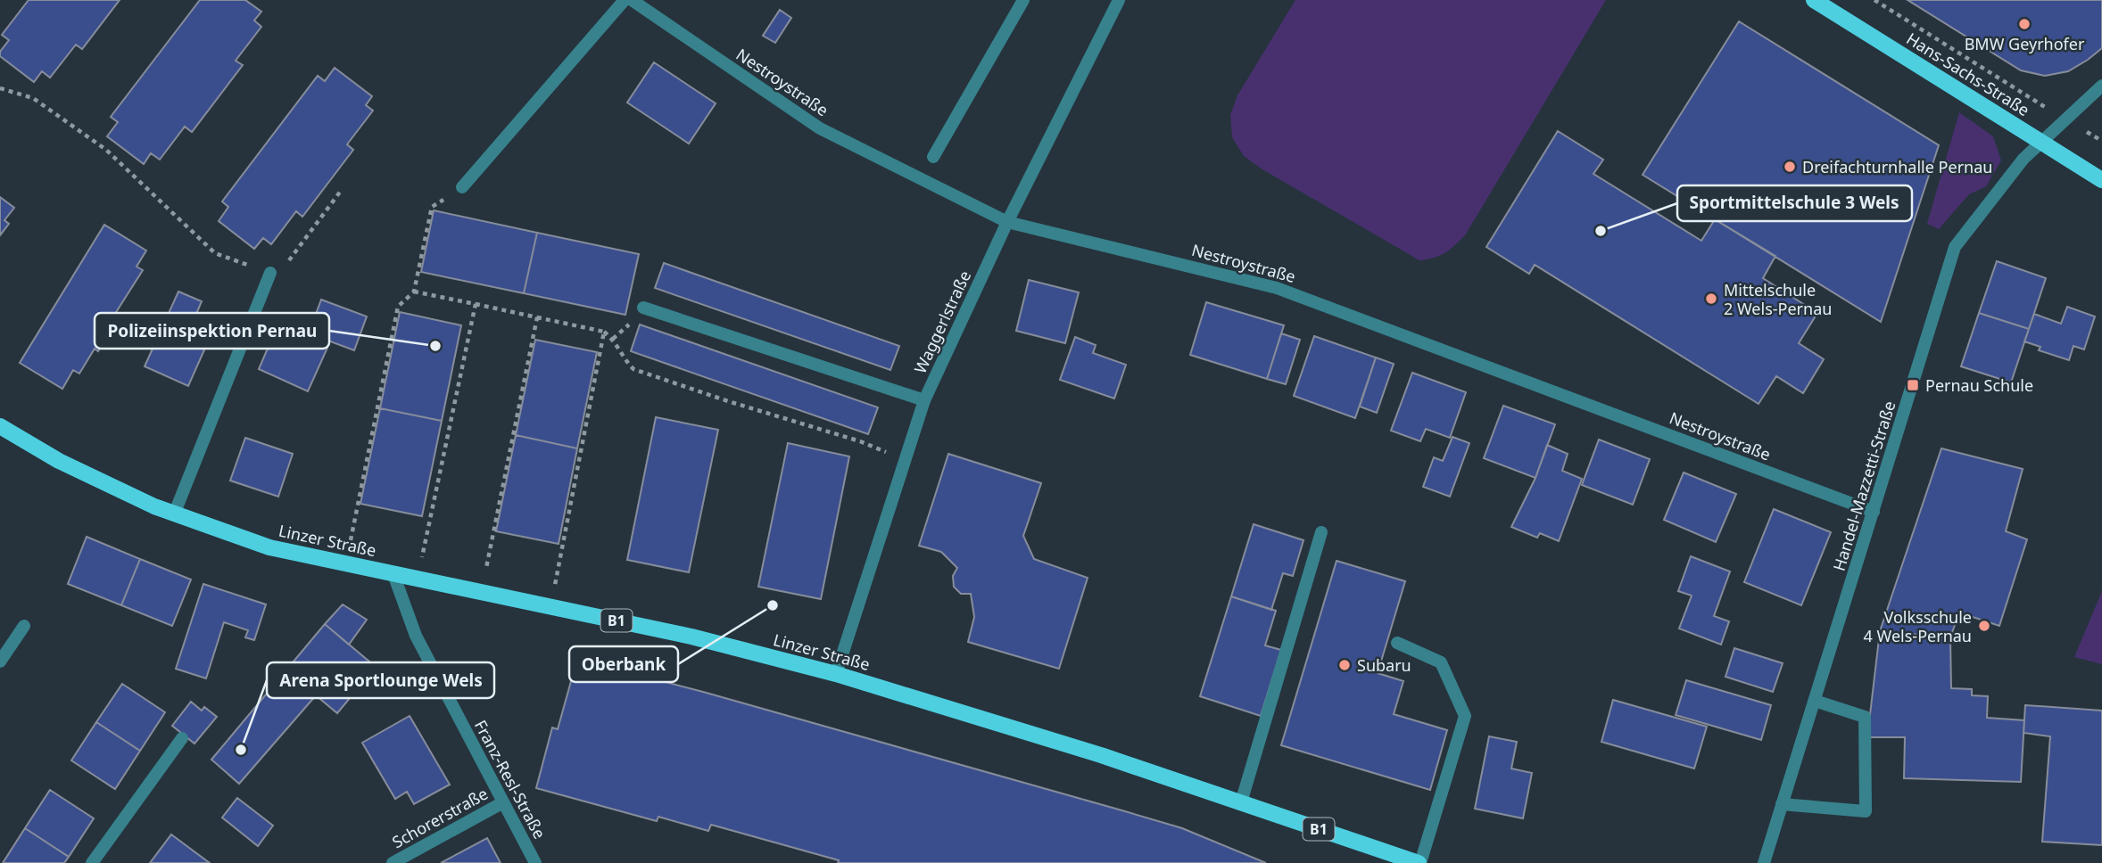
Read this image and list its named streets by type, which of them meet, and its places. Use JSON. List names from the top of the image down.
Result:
{
  "streets": {
    "main road": ["Hans-Sachs-Straße", "Linzer Straße", "B1"],
    "street": [
      "Nestroystraße",
      "Waggerlstraße",
      "Handel-Mazzetti-Straße",
      "Franz-Resl-Straße",
      "Schorerstraße"
    ]
  },
  "crossings": [
    ["Hans-Sachs-Straße", "Handel-Mazzetti-Straße"],
    ["Nestroystraße", "Waggerlstraße"],
    ["Nestroystraße", "Handel-Mazzetti-Straße"],
    ["Waggerlstraße", "Linzer Straße"],
    ["Linzer Straße", "Franz-Resl-Straße"],
    ["Franz-Resl-Straße", "Schorerstraße"]
  ],
  "places": {
    "other": [
      "BMW Geyrhofer",
      "Dreifachturnhalle Pernau",
      "Sportmittelschule 3 Wels",
      "Mittelschule 2 Wels-Pernau",
      "Polizeiinspektion Pernau",
      "Oberbank",
      "Volksschule 4 Wels-Pernau",
      "Subaru",
      "Arena Sportlounge Wels"
    ],
    "transit": ["Pernau Schule"]
  }
}
